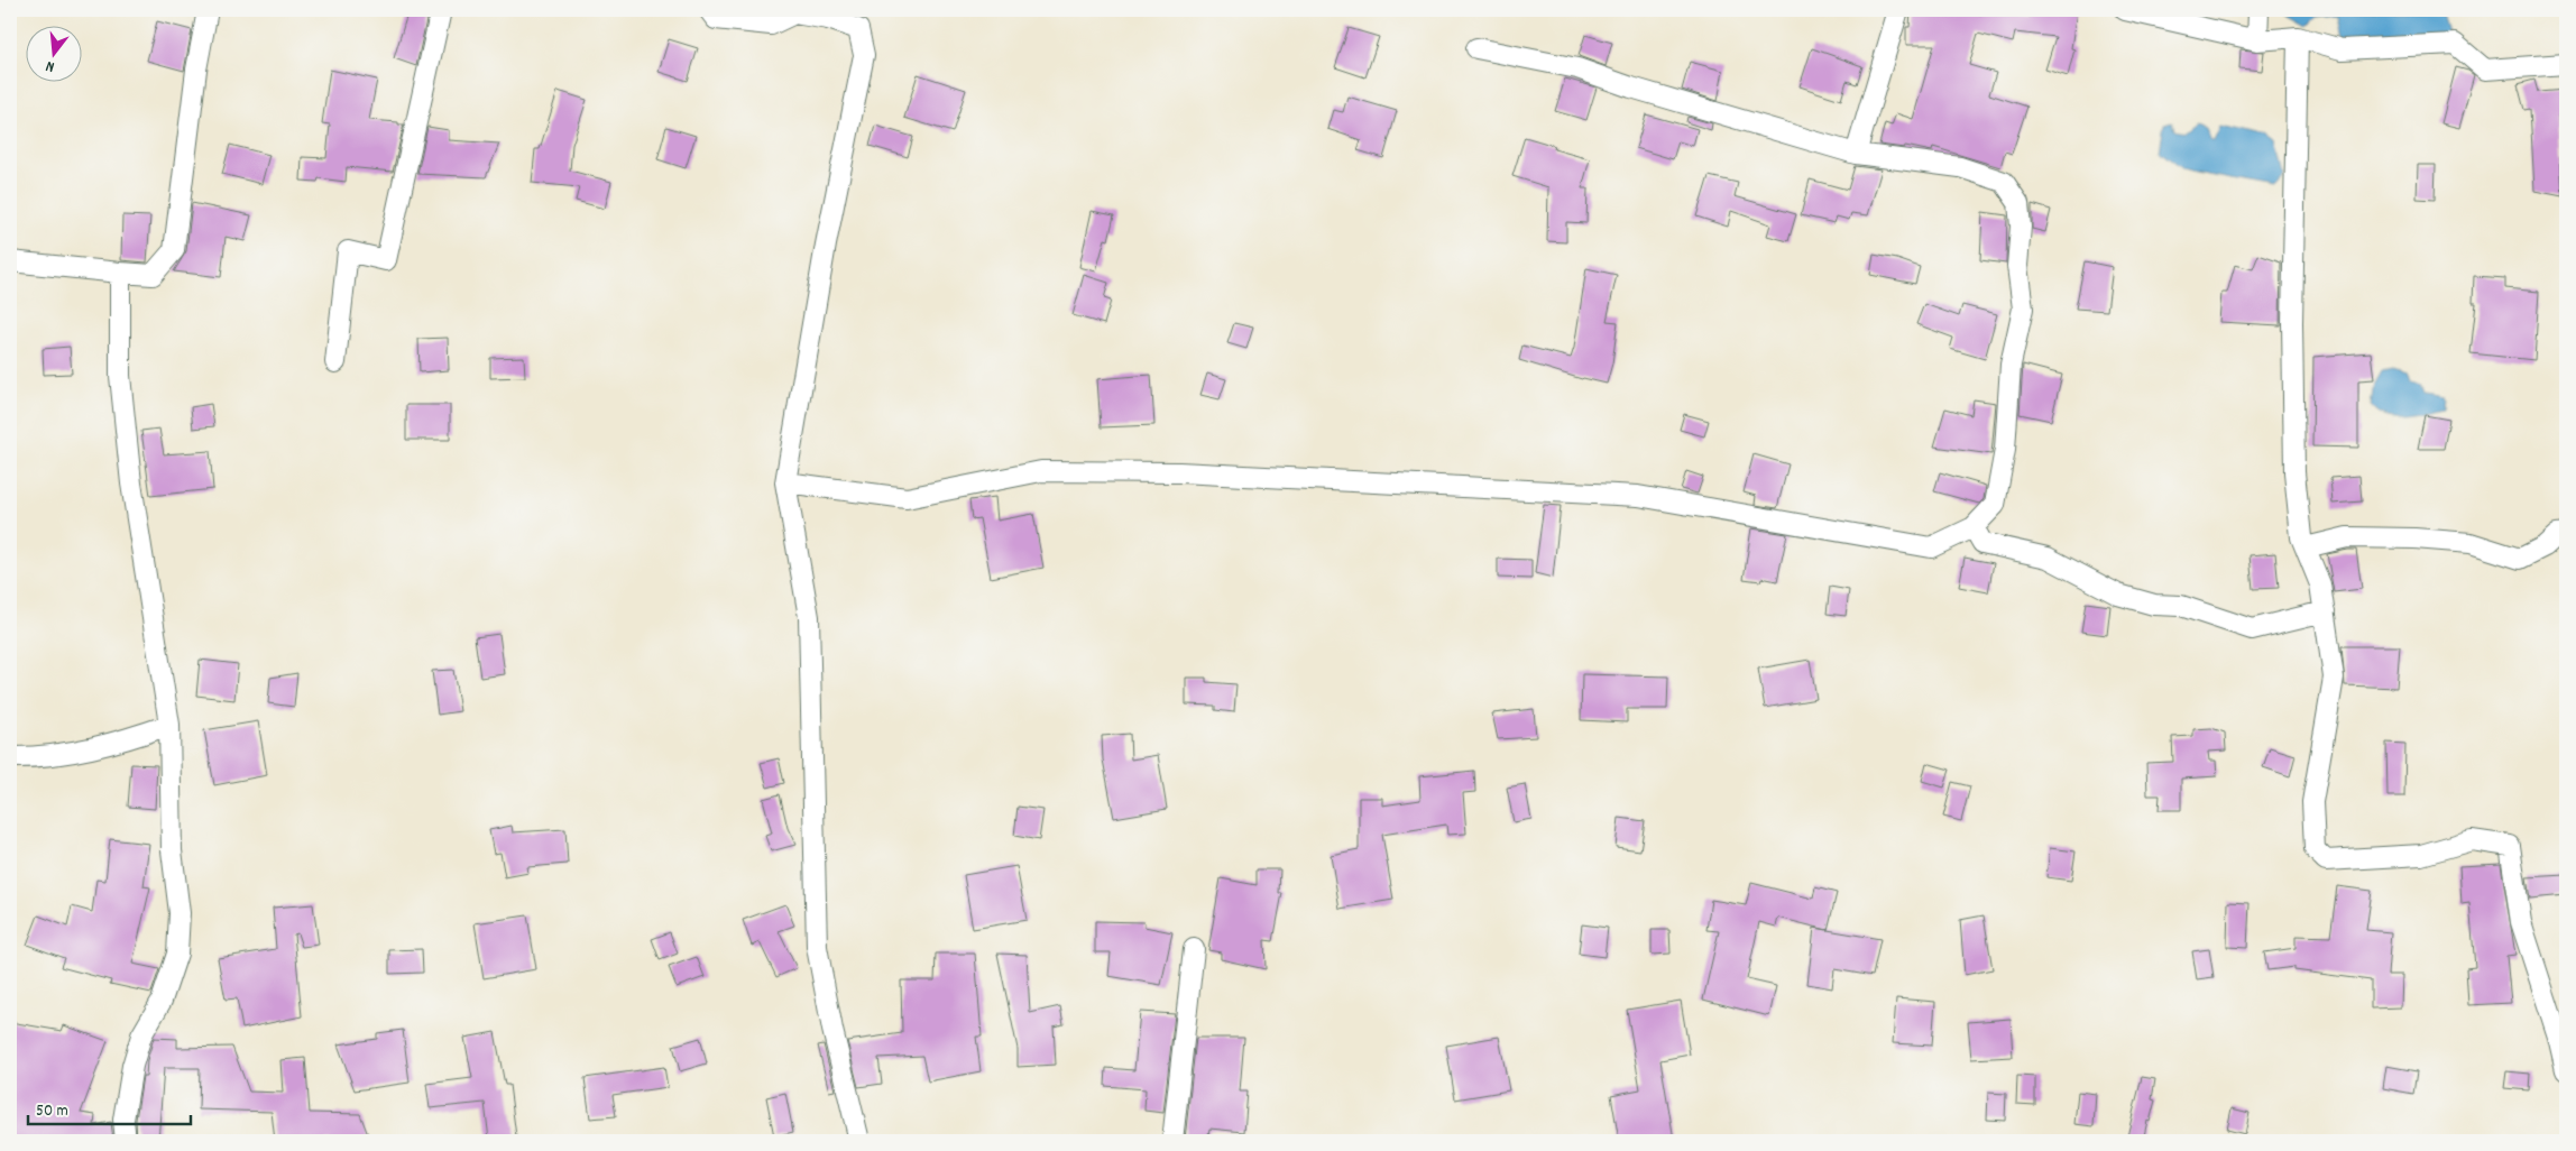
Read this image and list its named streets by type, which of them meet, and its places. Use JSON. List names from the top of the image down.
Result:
{
  "scale_bar": "50 m",
  "north": "bottom"
}
